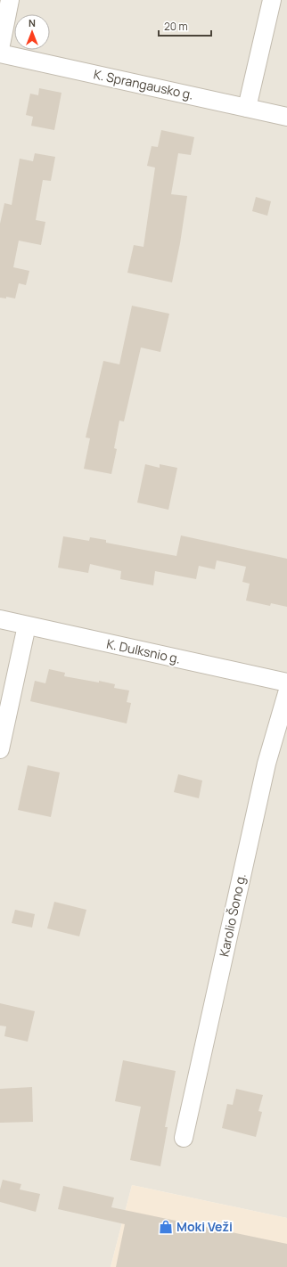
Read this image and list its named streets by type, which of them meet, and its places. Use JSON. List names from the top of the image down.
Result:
{
  "streets": {
    "street": ["K. Sprangausko g.", "K. Dulksnio g.", "Karolio Šono g."]
  },
  "places": {
    "shop": ["Moki Veži"]
  },
  "scale_bar": "20 m",
  "north": "top"
}
